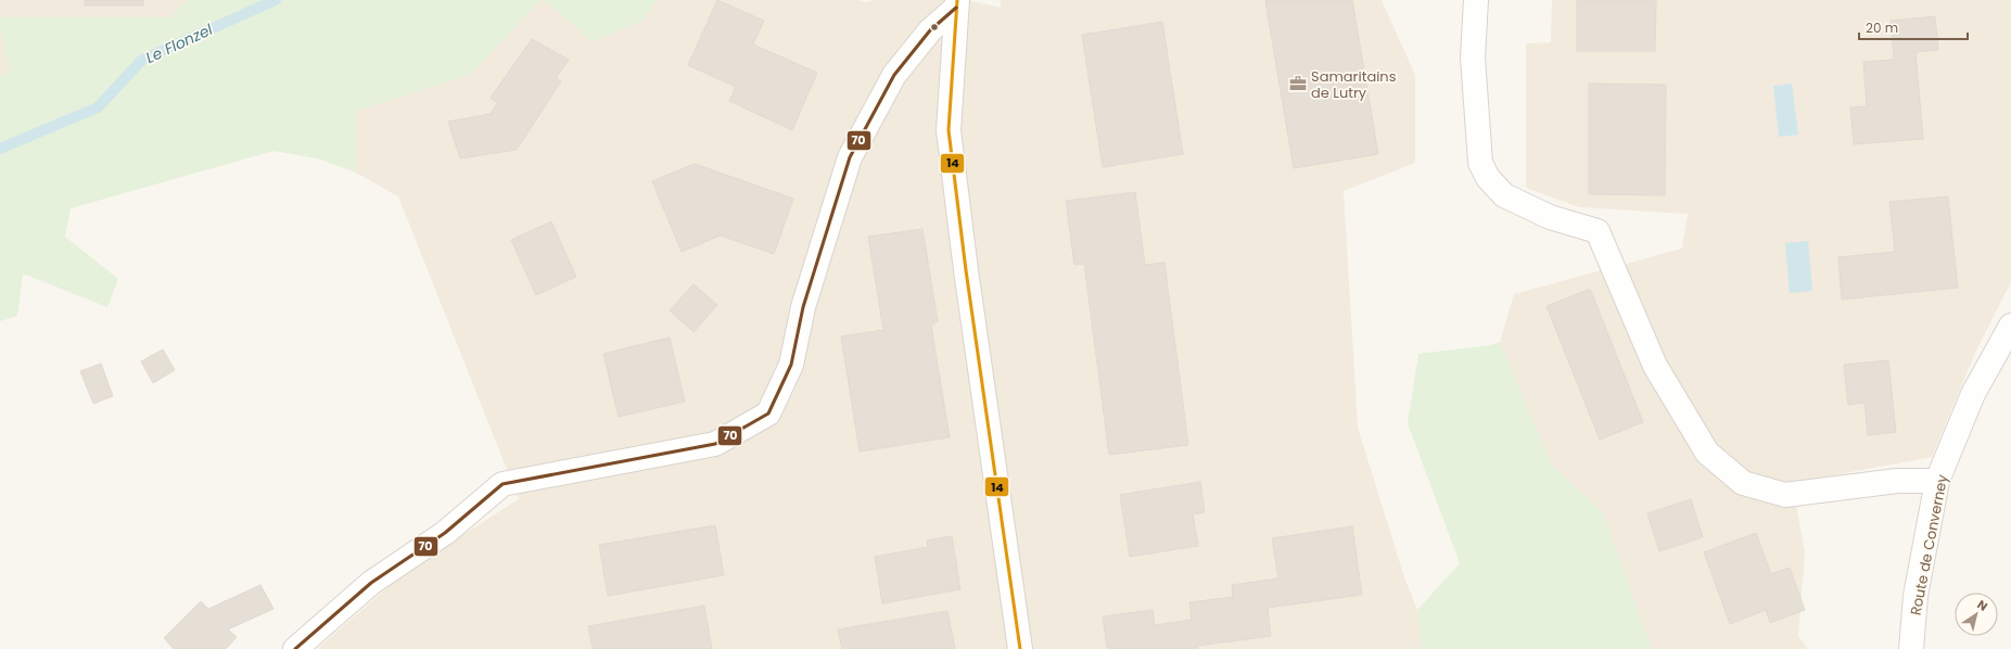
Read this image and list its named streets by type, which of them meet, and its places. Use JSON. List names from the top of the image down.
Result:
{
  "streets": {
    "street": ["Route de Converney"]
  },
  "water": ["Le Flonzel"],
  "places": {
    "office": ["Samaritains de Lutry"]
  },
  "lines": ["transit line 14", "transit line 70"],
  "scale_bar": "20 m",
  "north": "top right"
}
